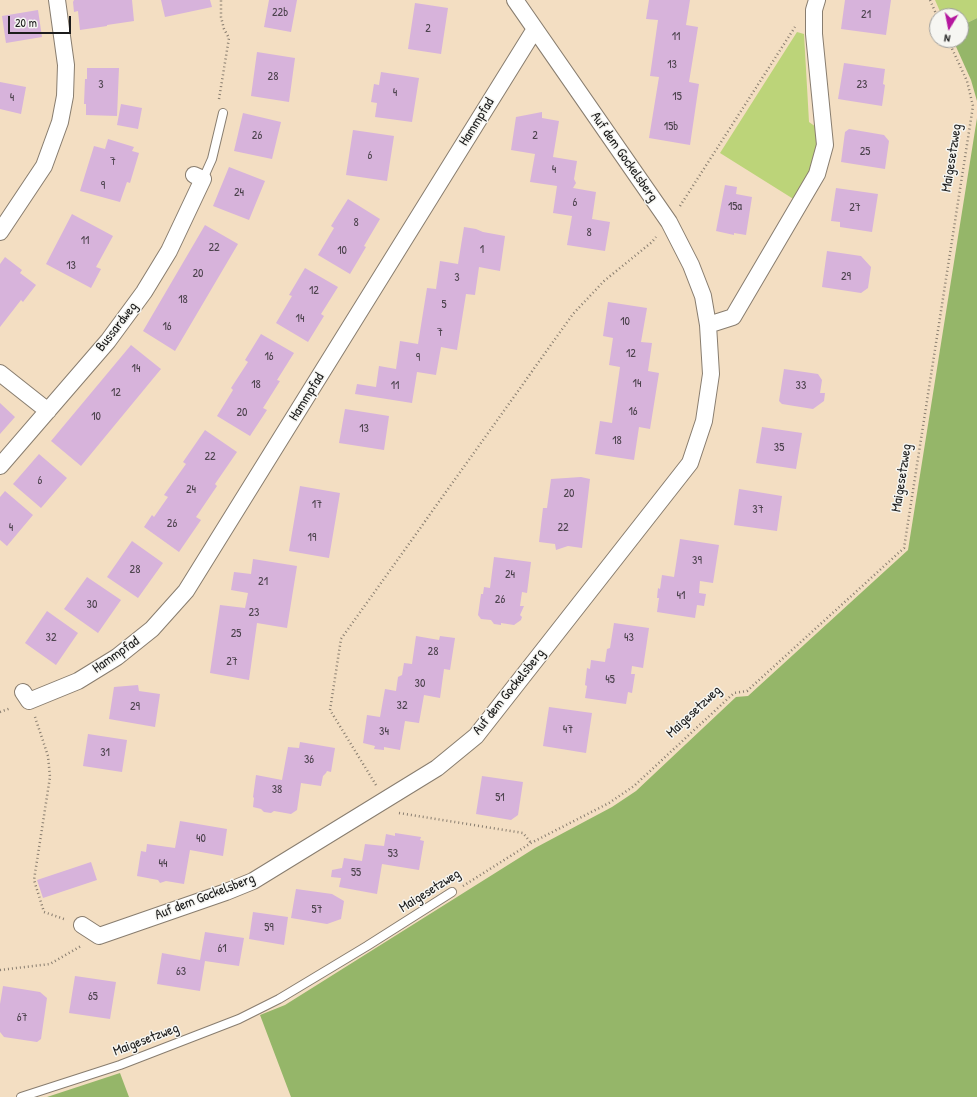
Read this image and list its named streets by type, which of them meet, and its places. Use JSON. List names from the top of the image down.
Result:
{
  "streets": {
    "street": ["Hammpfad", "Auf dem Gockelsberg", "Bussardweg"],
    "lane": ["Maigesetzweg"]
  },
  "crossings": [
    ["Hammpfad", "Auf dem Gockelsberg"]
  ],
  "house_numbers": [
    "22b",
    "21",
    "2",
    "11",
    "13",
    "28",
    "3",
    "23",
    "4",
    "15",
    "4",
    "15b",
    "26",
    "2",
    "25",
    "6",
    "7",
    "4",
    "9",
    "24",
    "6",
    "15a",
    "27",
    "8",
    "8",
    "11",
    "22",
    "1",
    "10",
    "13",
    "20",
    "29",
    "3",
    "12",
    "18",
    "5",
    "14",
    "10",
    "16",
    "7",
    "12",
    "16",
    "9",
    "14",
    "14",
    "18",
    "11",
    "33",
    "12",
    "16",
    "20",
    "10",
    "13",
    "18",
    "35",
    "22",
    "6",
    "24",
    "20",
    "17",
    "37",
    "26",
    "4",
    "22",
    "19",
    "39",
    "28",
    "24",
    "21",
    "41",
    "26",
    "30",
    "23",
    "25",
    "32",
    "43",
    "28",
    "27",
    "45",
    "30",
    "32",
    "29",
    "47",
    "34",
    "31",
    "36",
    "38",
    "51",
    "40",
    "53",
    "44",
    "55",
    "57",
    "59",
    "61",
    "63",
    "65",
    "67"
  ],
  "scale_bar": "20 m",
  "north": "bottom"
}
